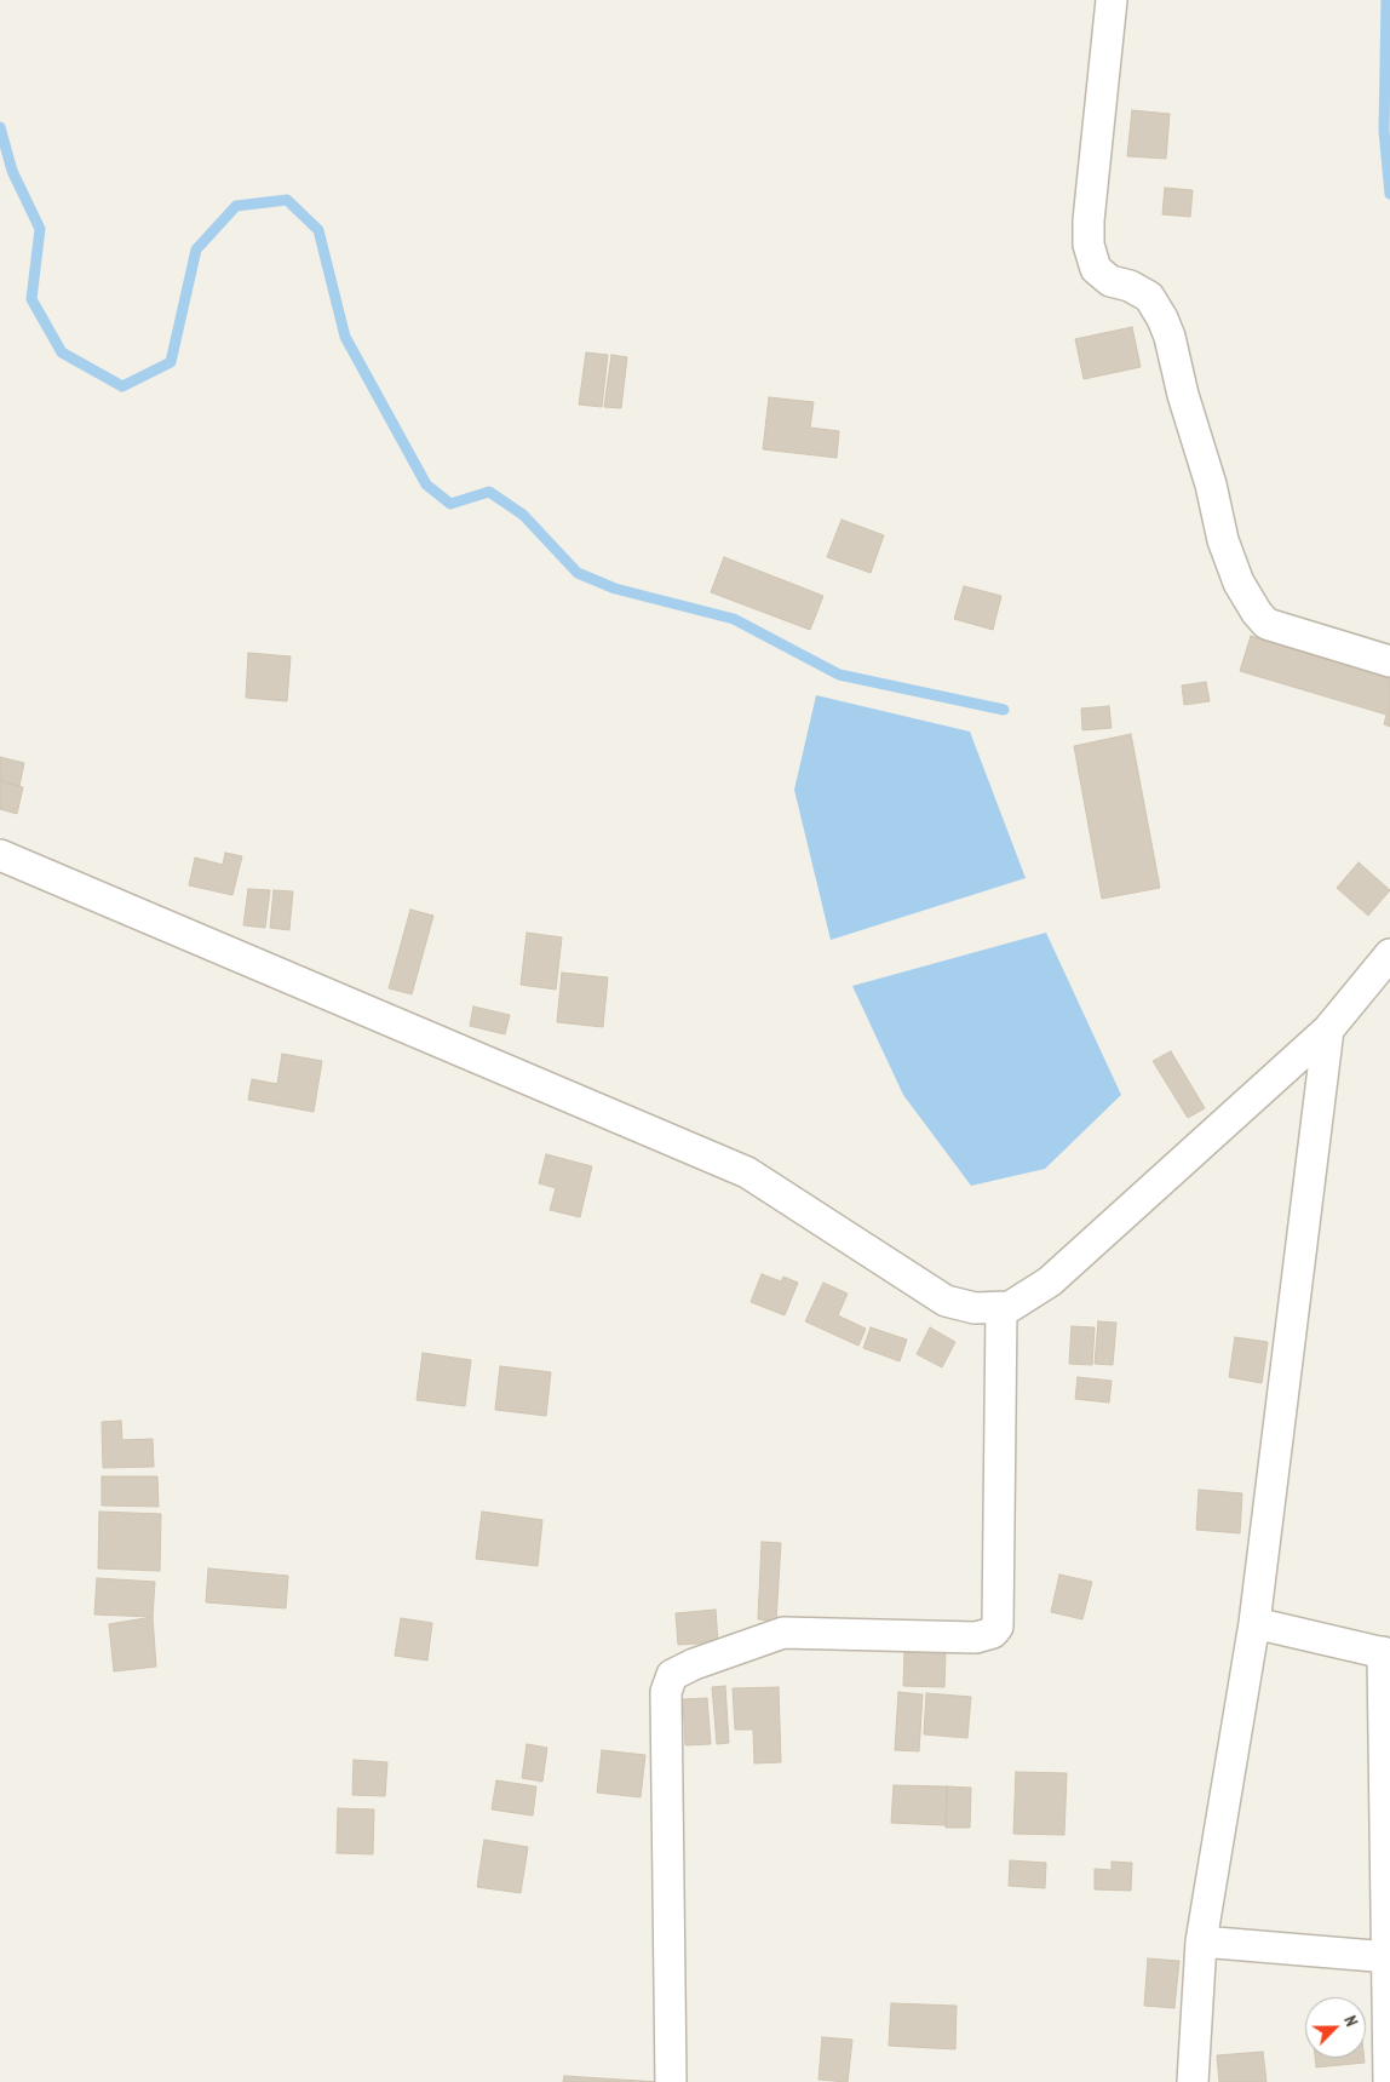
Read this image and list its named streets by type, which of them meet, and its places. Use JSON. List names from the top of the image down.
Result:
{
  "north": "top right"
}
